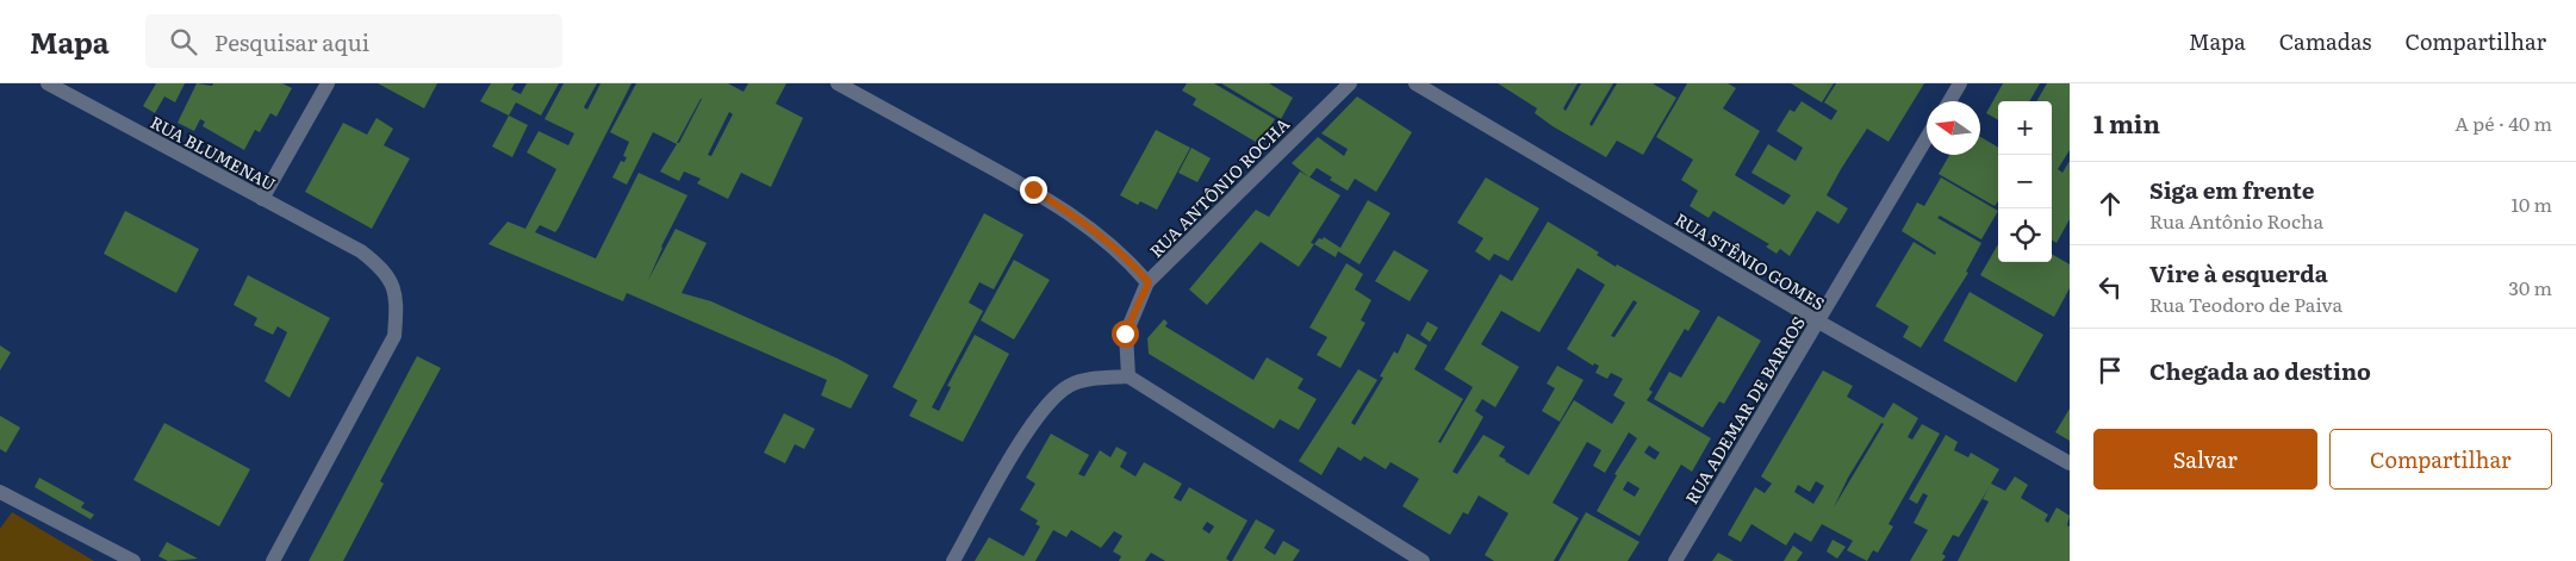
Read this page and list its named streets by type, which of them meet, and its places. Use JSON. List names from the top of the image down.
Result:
{
  "streets": {
    "street": [
      "RUA BLUMENAU",
      "RUA ANTÔNIO ROCHA",
      "RUA STÊNIO GOMES",
      "RUA ADEMAR DE BARROS"
    ]
  },
  "crossings": [
    ["RUA STÊNIO GOMES", "RUA ADEMAR DE BARROS"]
  ],
  "north": "left",
  "page": {
    "header": "Mapa",
    "search": "Pesquisar aqui",
    "nav": ["Mapa", "Camadas", "Compartilhar"],
    "heading": ["1 min", "A pé · 40 m"],
    "map_buttons": ["+", "−"],
    "list": [
      ["Siga em frente", "Rua Antônio Rocha", "10 m"],
      ["Vire à esquerda", "Rua Teodoro de Paiva", "30 m"],
      "Chegada ao destino"
    ],
    "buttons": ["Salvar", "Compartilhar"]
  }
}
